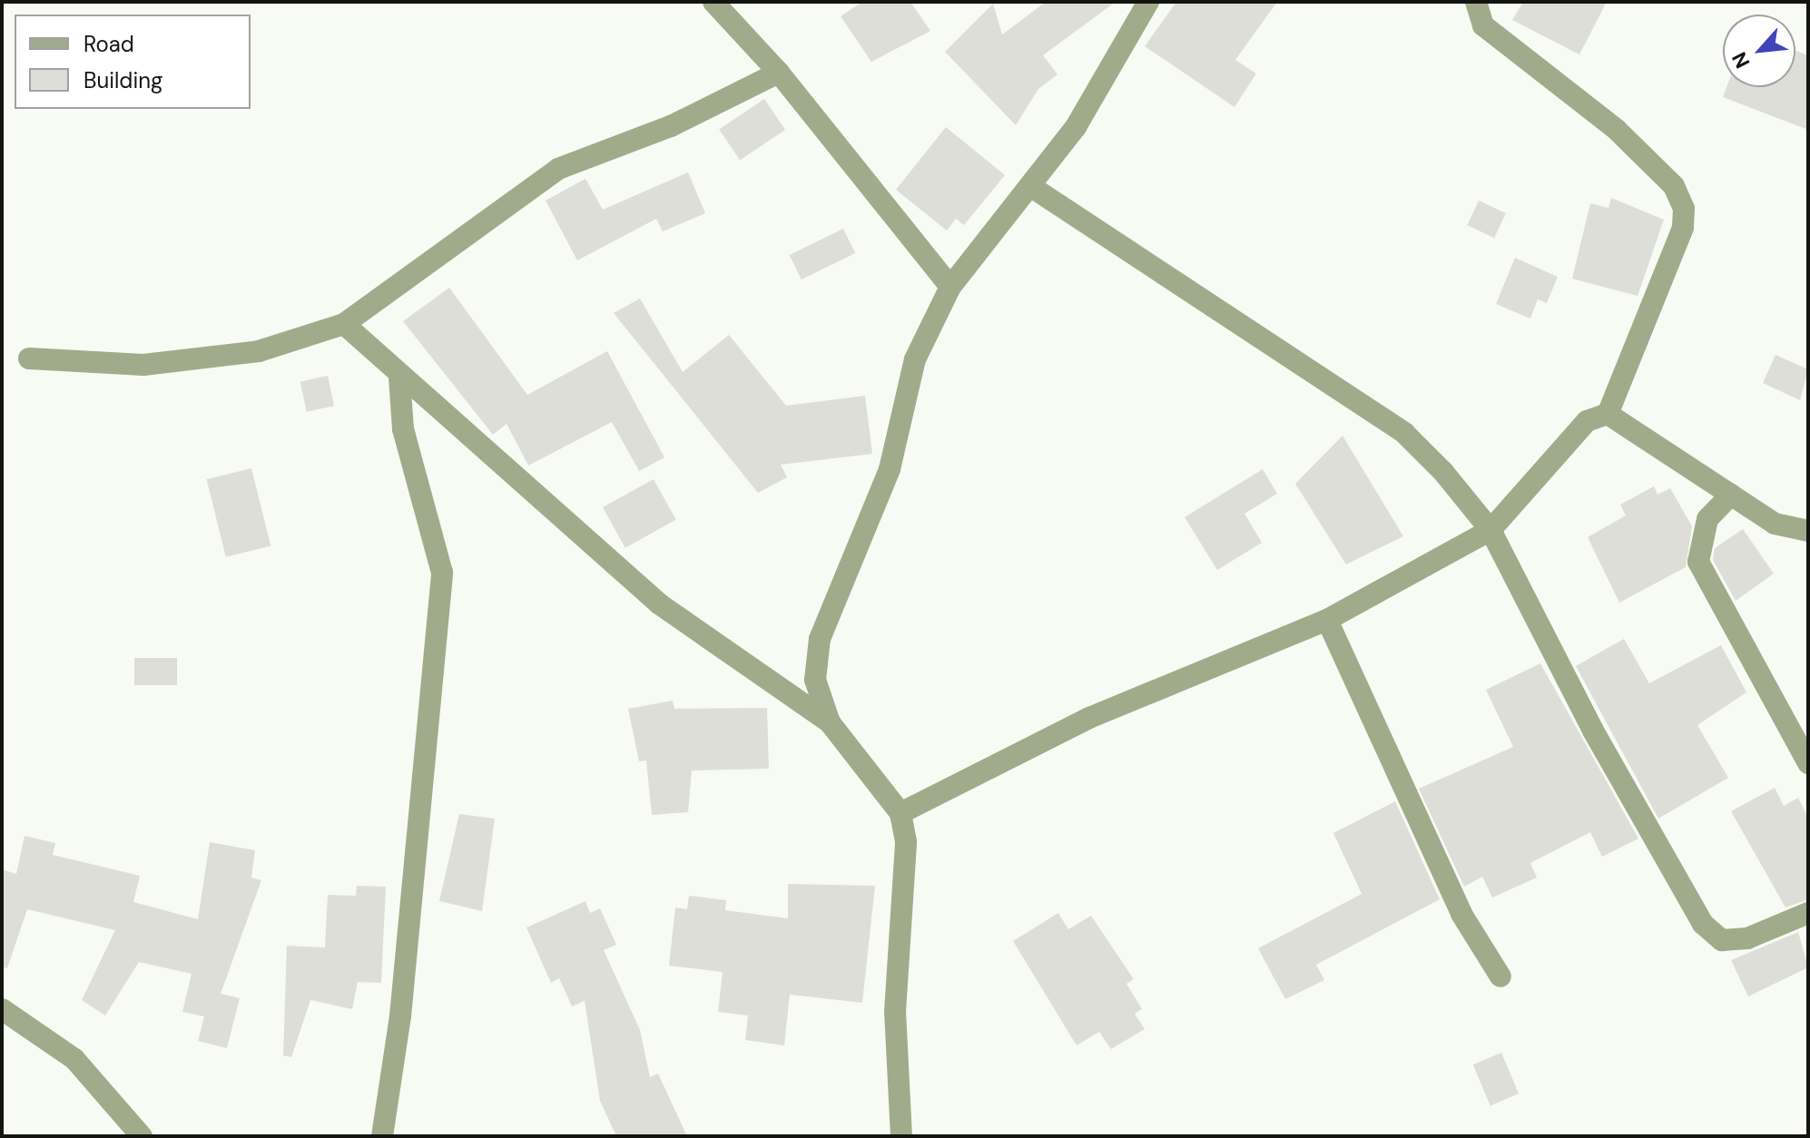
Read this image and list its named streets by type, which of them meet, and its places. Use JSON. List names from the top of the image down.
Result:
{
  "legend": ["Road", "Building"],
  "north": "bottom left"
}
